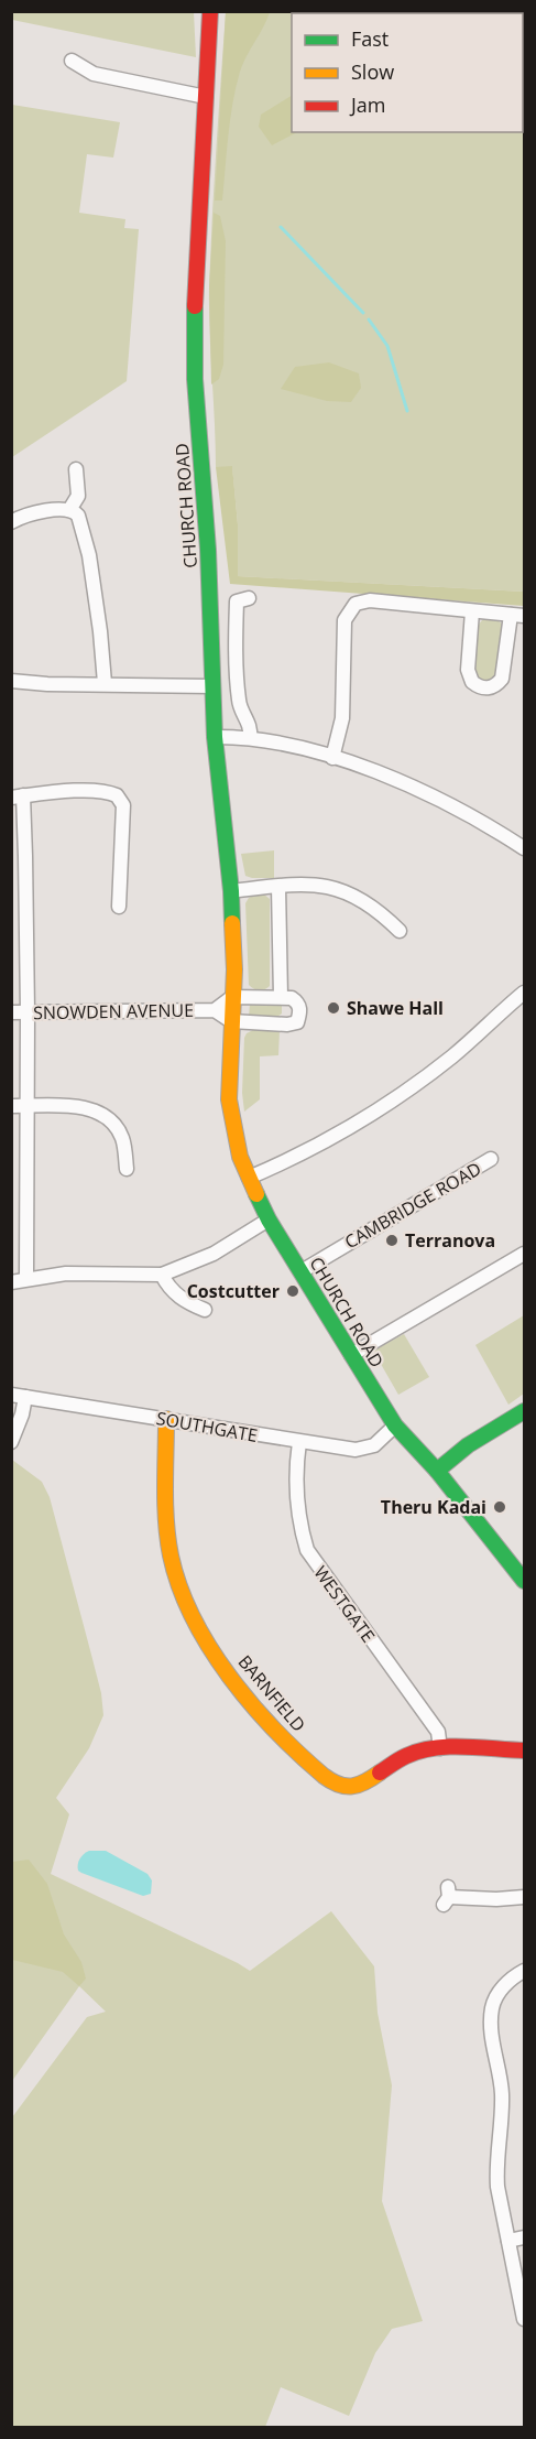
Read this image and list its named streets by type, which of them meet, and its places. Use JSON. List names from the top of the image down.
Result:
{
  "streets": {
    "main road": ["CHURCH ROAD", "BARNFIELD"],
    "street": [
      "SNOWDEN AVENUE",
      "CAMBRIDGE ROAD",
      "SOUTHGATE",
      "WESTGATE"
    ]
  },
  "crossings": [
    ["CHURCH ROAD", "SNOWDEN AVENUE"],
    ["CHURCH ROAD", "CAMBRIDGE ROAD"],
    ["CHURCH ROAD", "SOUTHGATE"],
    ["SOUTHGATE", "WESTGATE"],
    ["SOUTHGATE", "BARNFIELD"],
    ["WESTGATE", "BARNFIELD"]
  ],
  "places": [
    "Shawe Hall",
    "Terranova",
    "Costcutter",
    "Theru Kadai"
  ],
  "legend": ["Fast", "Slow", "Jam"]
}
